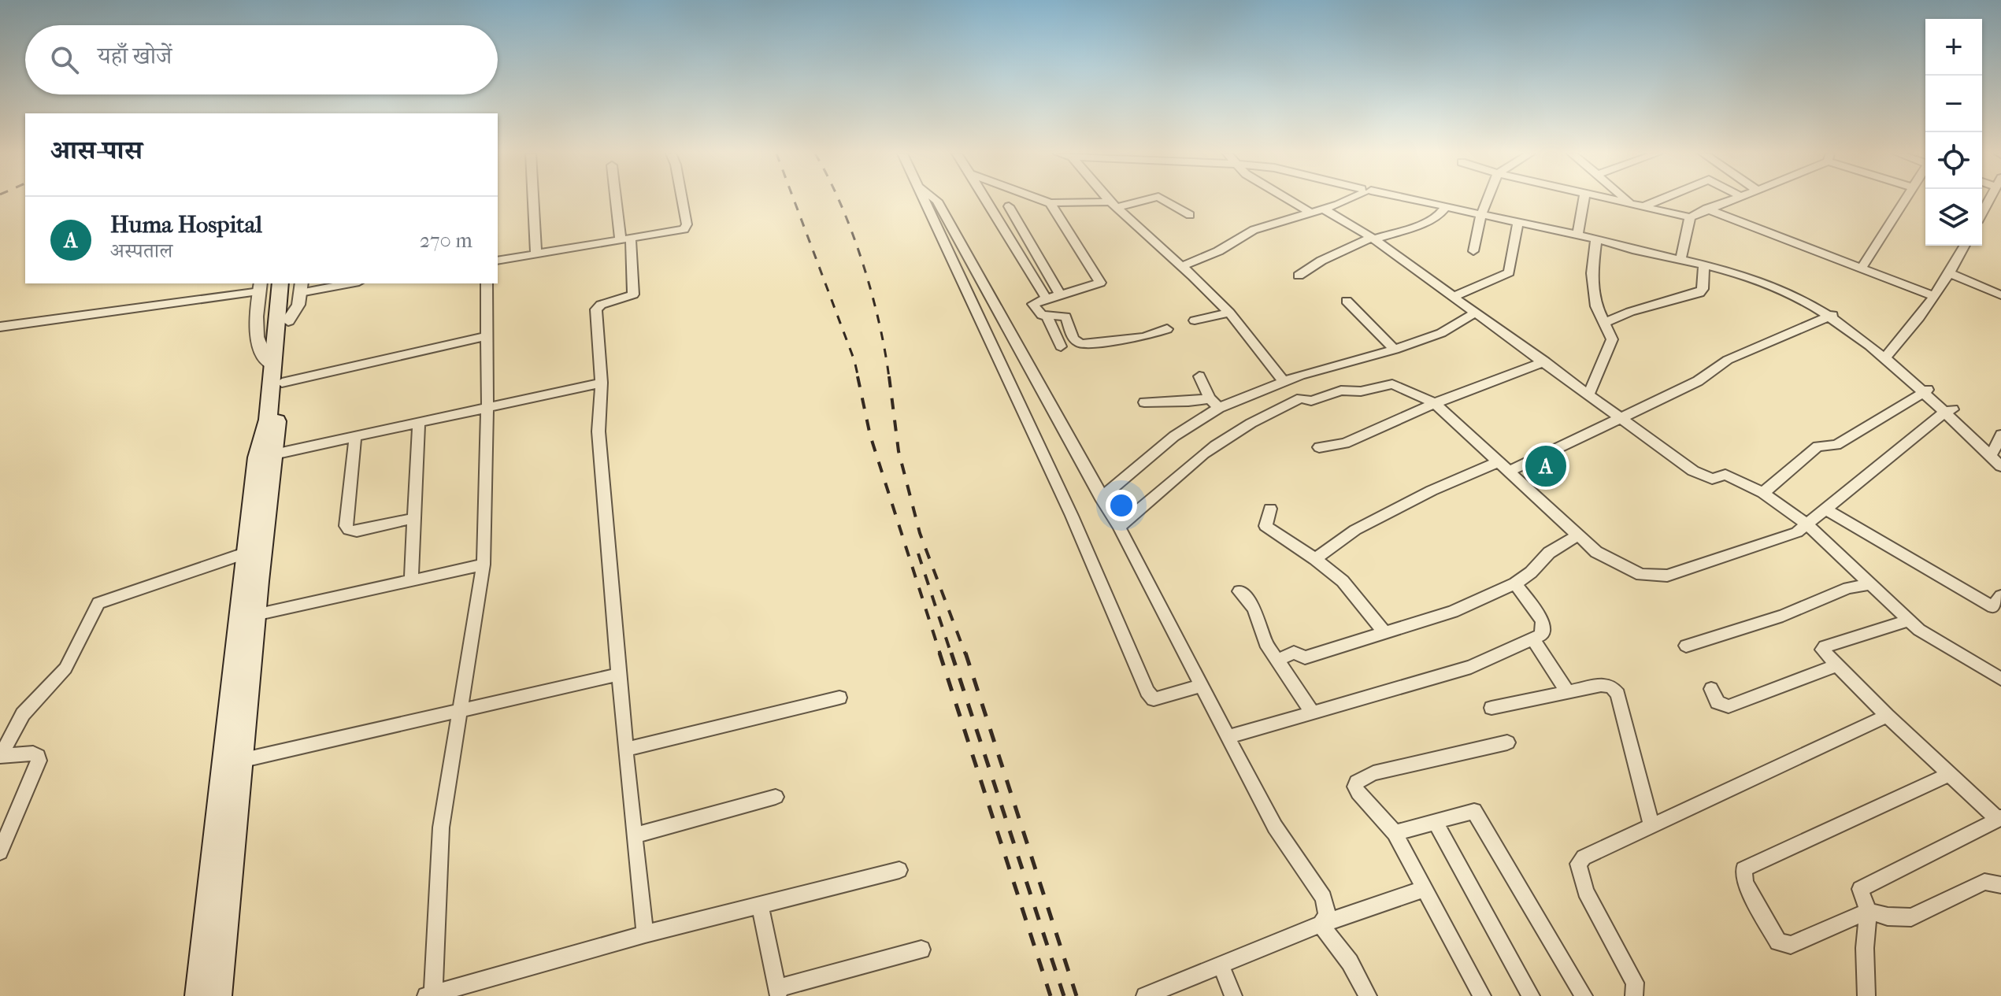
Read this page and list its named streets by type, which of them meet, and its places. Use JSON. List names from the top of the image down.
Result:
{
  "page": {
    "map_buttons": ["+", "−"],
    "search": "यहाँ खोजें",
    "heading": "आस-पास",
    "list": [
      {
        "mark": "A",
        "name": "Huma Hospital",
        "note": "अस्पताल",
        "value": "270 m"
      }
    ],
    "pins": "A"
  }
}
